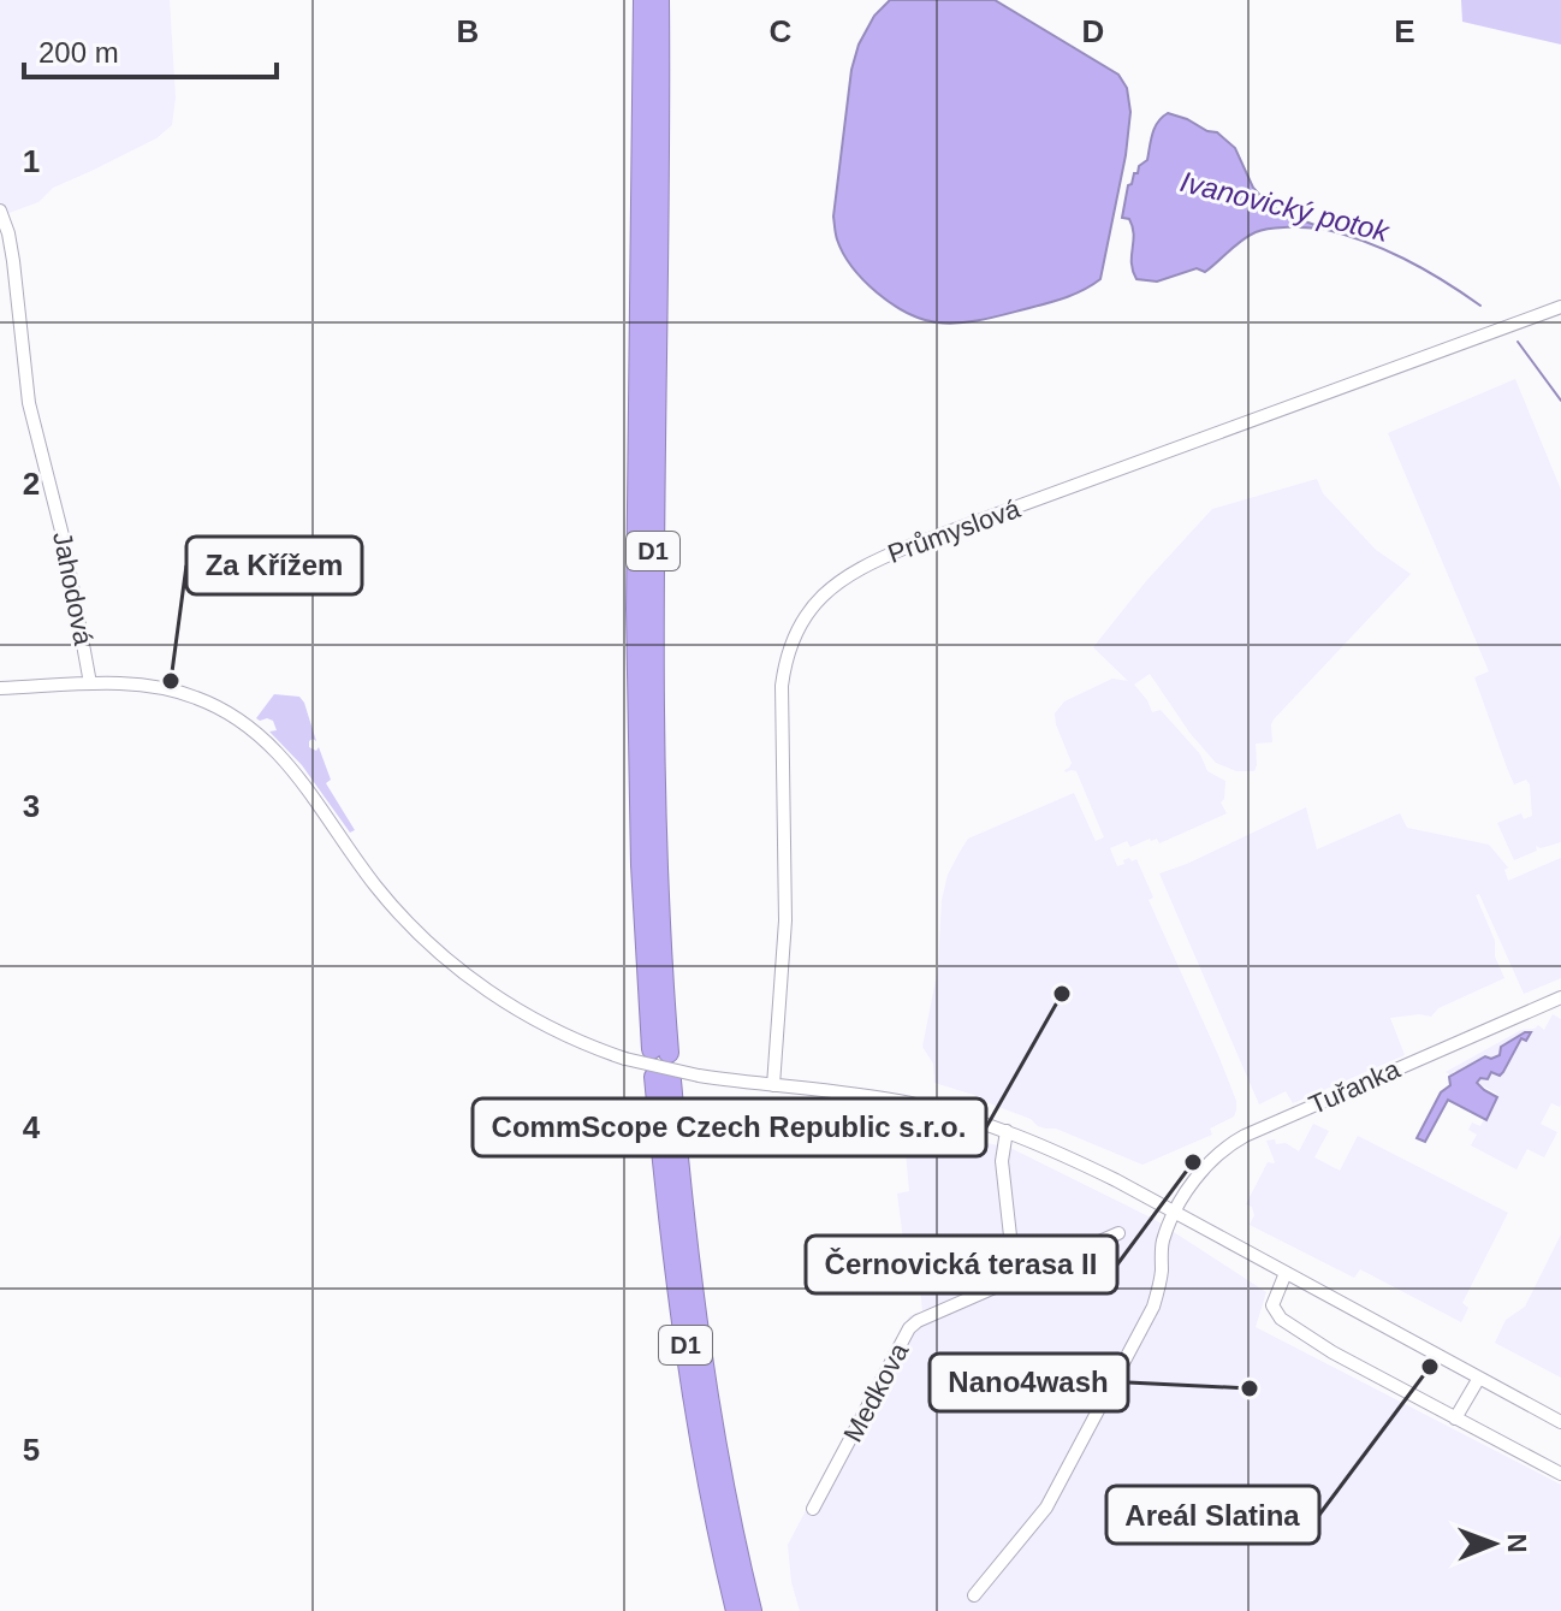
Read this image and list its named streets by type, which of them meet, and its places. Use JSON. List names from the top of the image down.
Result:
{
  "streets": {
    "highway": ["D1"],
    "street": [
      "Průmyslová",
      "Jahodová",
      "Tuřanka",
      "Medkova"
    ]
  },
  "water": ["Ivanovický potok"],
  "places": [
    "Za Křížem",
    "CommScope Czech Republic s.r.o.",
    "Černovická terasa II",
    "Areál Slatina",
    "Nano4wash"
  ],
  "scale_bar": "200 m",
  "north": "right",
  "grid": {
    "columns": [
      "B",
      "C",
      "D",
      "E"
    ],
    "rows": [
      "1",
      "2",
      "3",
      "4",
      "5"
    ]
  }
}
